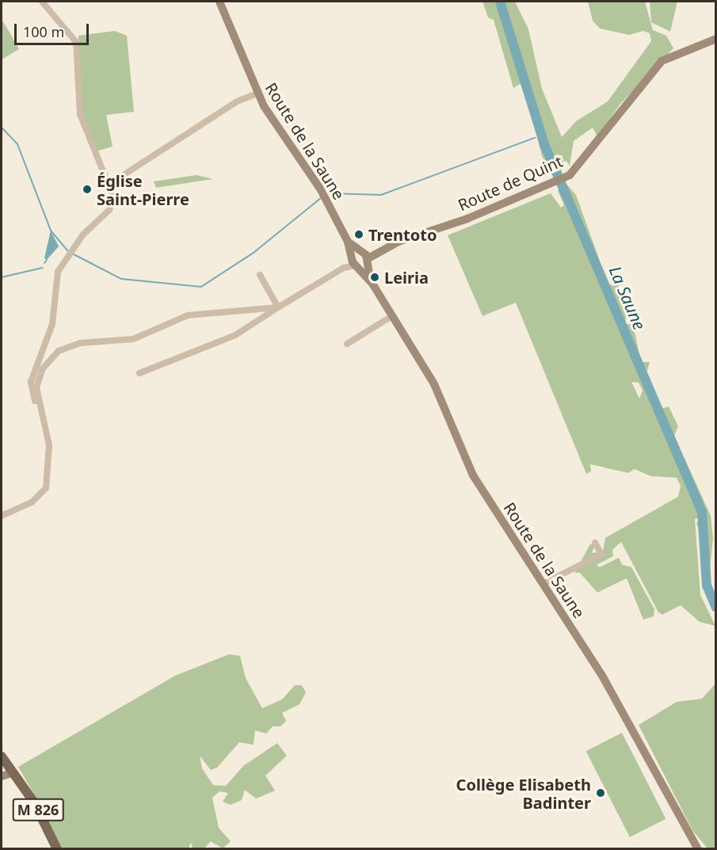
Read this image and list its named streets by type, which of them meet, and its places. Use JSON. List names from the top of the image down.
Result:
{
  "streets": {
    "main road": ["M 826"],
    "street": ["Route de la Saune", "Route de Quint"]
  },
  "crossings": [
    ["Route de la Saune", "Route de Quint"]
  ],
  "water": ["La Saune"],
  "places": [
    "Église Saint-Pierre",
    "Trentoto",
    "Leiria",
    "Collège Elisabeth Badinter"
  ],
  "scale_bar": "100 m"
}
